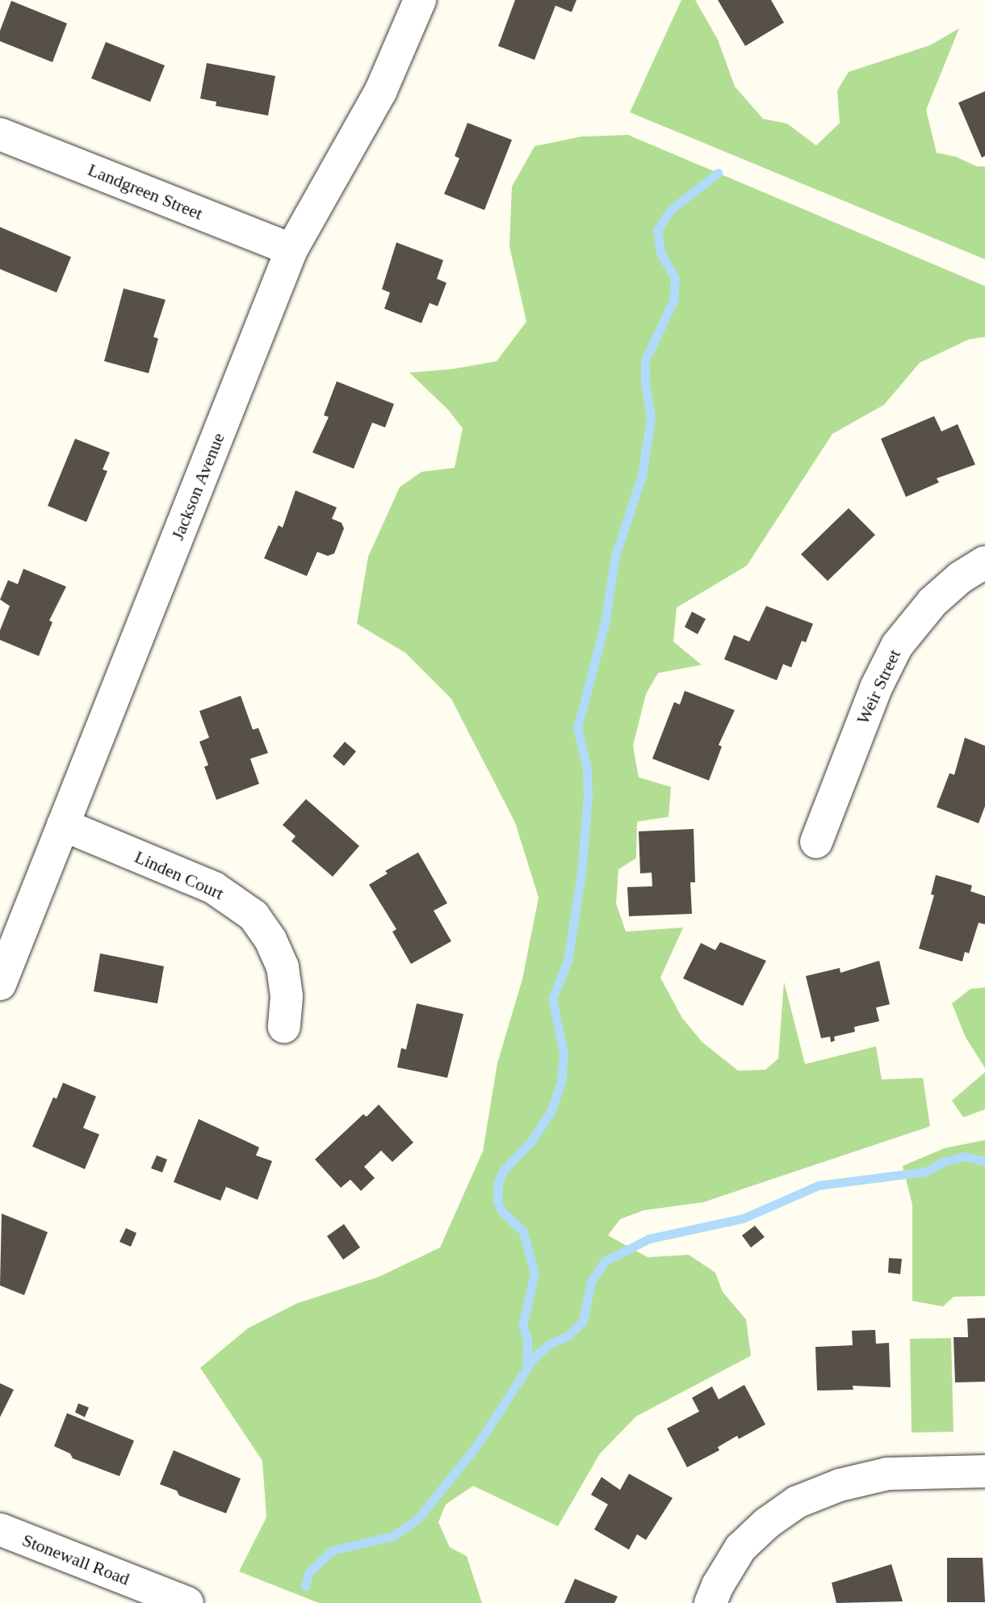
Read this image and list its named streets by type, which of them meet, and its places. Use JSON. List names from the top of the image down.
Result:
{
  "streets": {
    "street": [
      "Landgreen Street",
      "Jackson Avenue",
      "Weir Street",
      "Linden Court",
      "Stonewall Road"
    ]
  },
  "crossings": [
    ["Landgreen Street", "Jackson Avenue"],
    ["Jackson Avenue", "Linden Court"]
  ]
}
